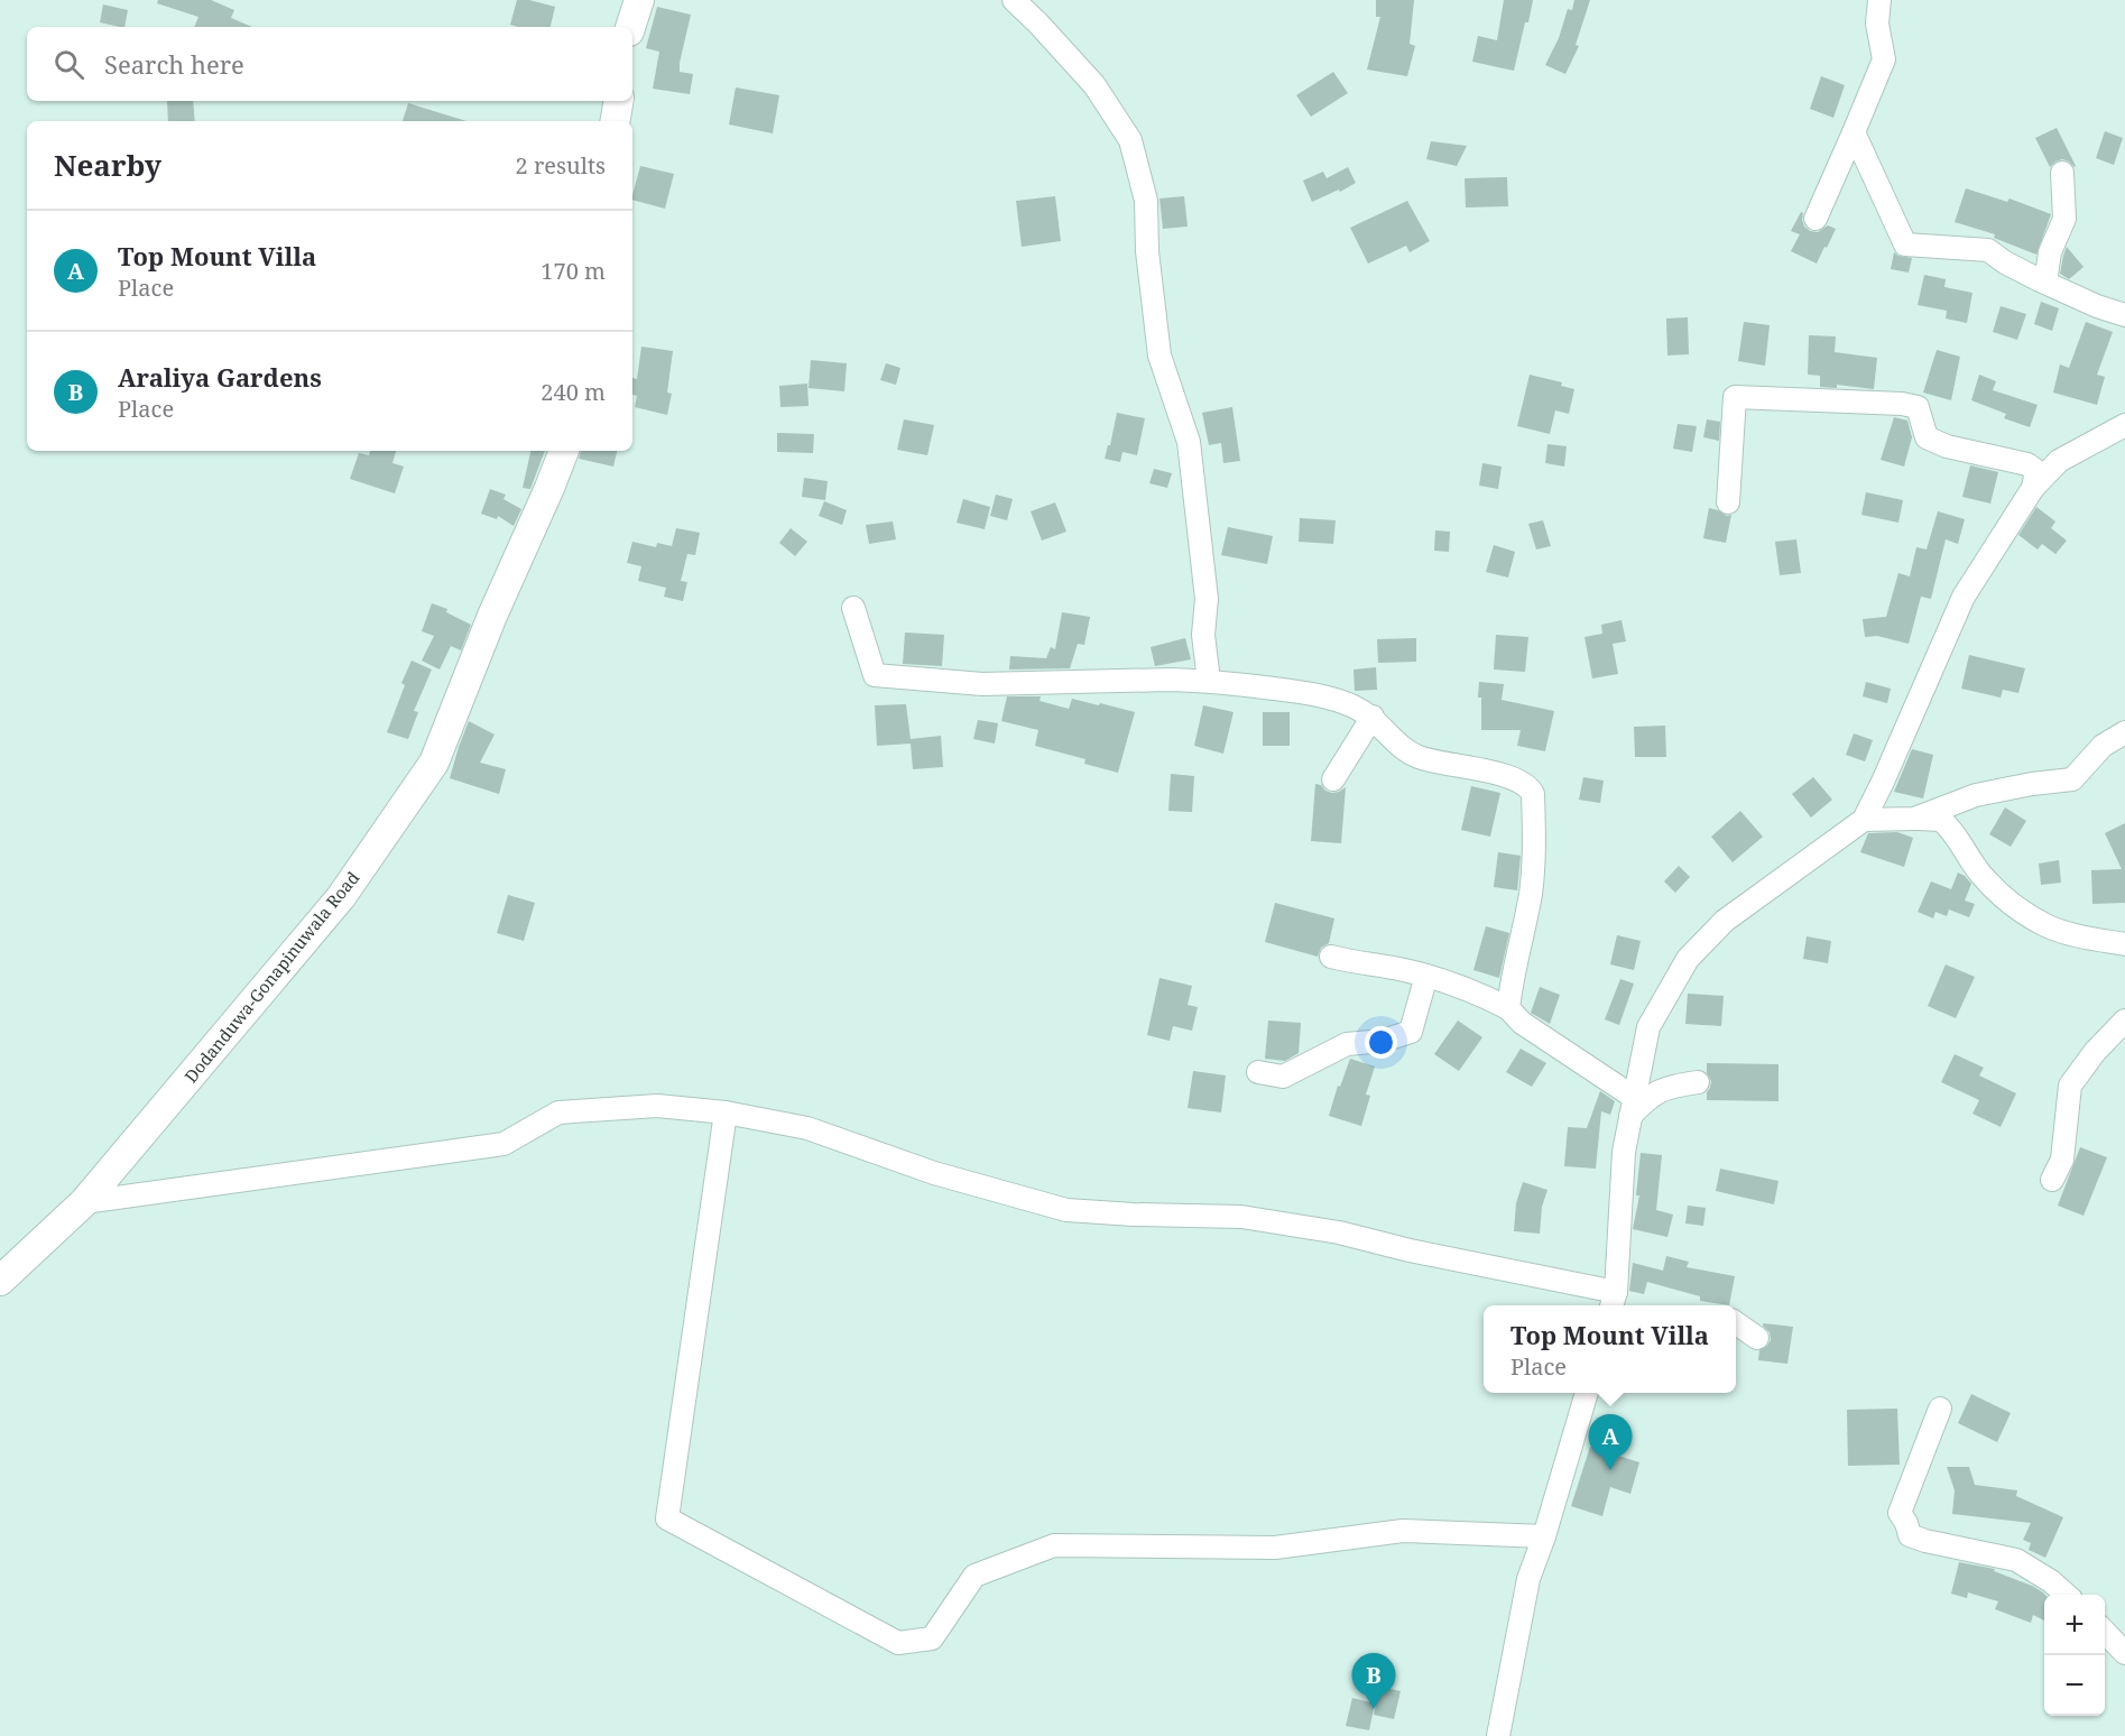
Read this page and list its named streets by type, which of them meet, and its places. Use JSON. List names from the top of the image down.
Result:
{
  "streets": {
    "main road": ["Dodanduwa-Gonapinuwala Road"]
  },
  "page": {
    "search": "Search here",
    "heading": ["Nearby", "2 results"],
    "list": [
      {
        "mark": "A",
        "name": "Top Mount Villa",
        "note": "Place",
        "value": "170 m"
      },
      {
        "mark": "B",
        "name": "Araliya Gardens",
        "note": "Place",
        "value": "240 m"
      }
    ],
    "popup": ["Top Mount Villa", "Place"],
    "pins": ["A", "B"],
    "map_buttons": ["+", "−"]
  }
}
